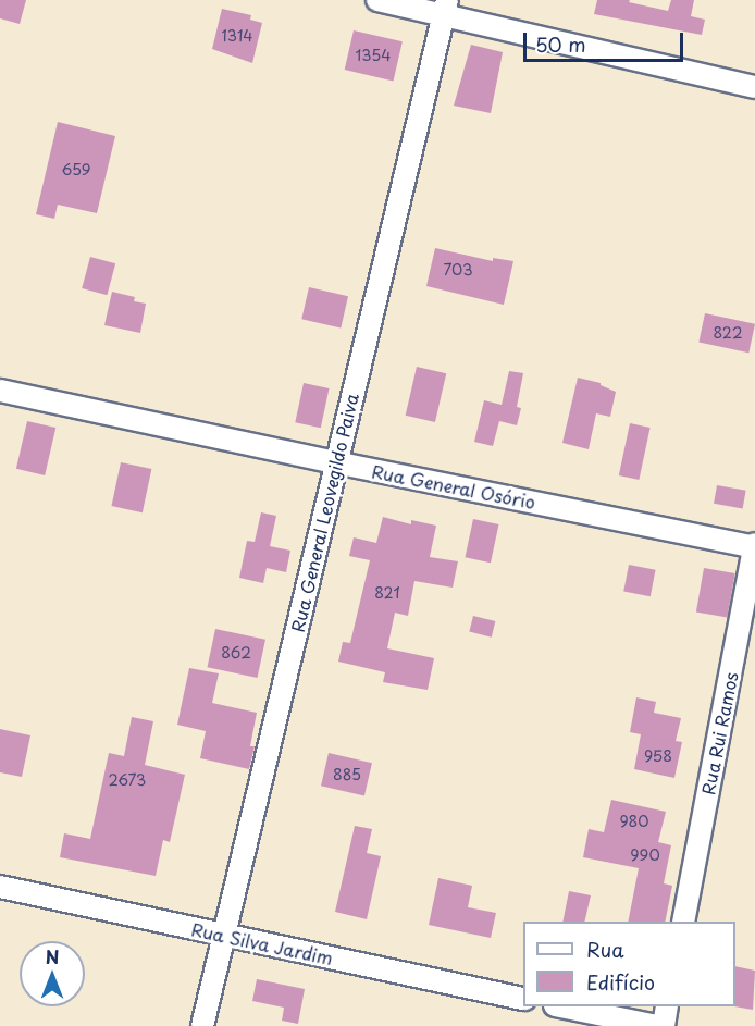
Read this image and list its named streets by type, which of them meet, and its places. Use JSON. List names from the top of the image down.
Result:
{
  "streets": {
    "street": [
      "Rua General Osório",
      "Rua General Leovegildo Paiva",
      "Rua Rui Ramos",
      "Rua Silva Jardim"
    ]
  },
  "crossings": [
    ["Rua General Osório", "Rua General Leovegildo Paiva"],
    ["Rua General Osório", "Rua Rui Ramos"],
    ["Rua General Leovegildo Paiva", "Rua Silva Jardim"]
  ],
  "house_numbers": [
    "1314",
    "1354",
    "659",
    "703",
    "822",
    "821",
    "862",
    "958",
    "885",
    "2673",
    "980",
    "990"
  ],
  "legend": ["Rua", "Edifício"],
  "scale_bar": "50 m",
  "north": "top"
}
